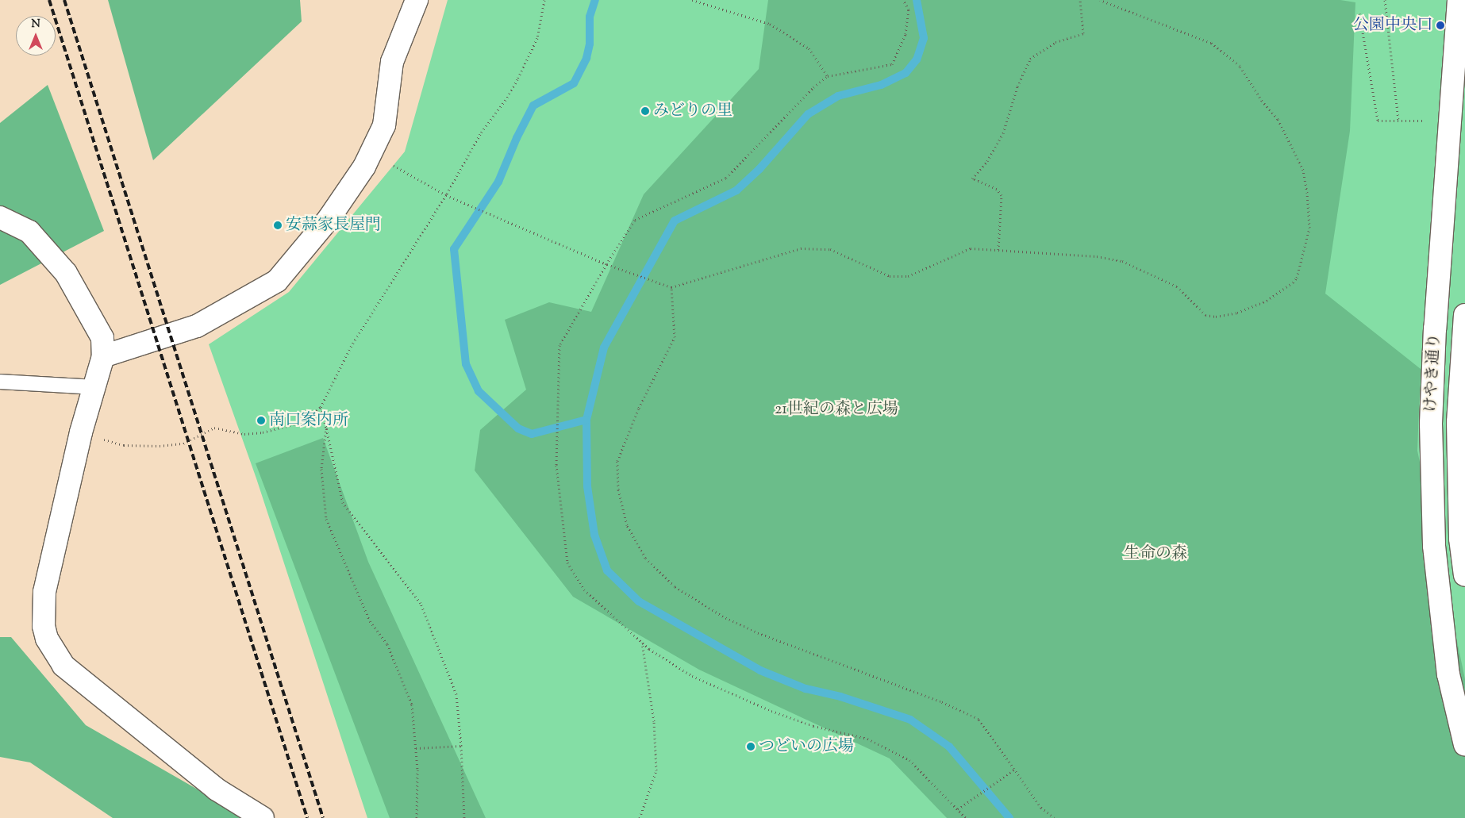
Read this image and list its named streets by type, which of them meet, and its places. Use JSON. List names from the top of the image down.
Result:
{
  "streets": {
    "street": ["けやき通り"]
  },
  "parks": ["21世紀の森と広場", "生命の森"],
  "places": [
    "公園中央口",
    "みどりの里",
    "安蒜家長屋門",
    "南口案内所",
    "つどいの広場"
  ],
  "north": "top"
}
